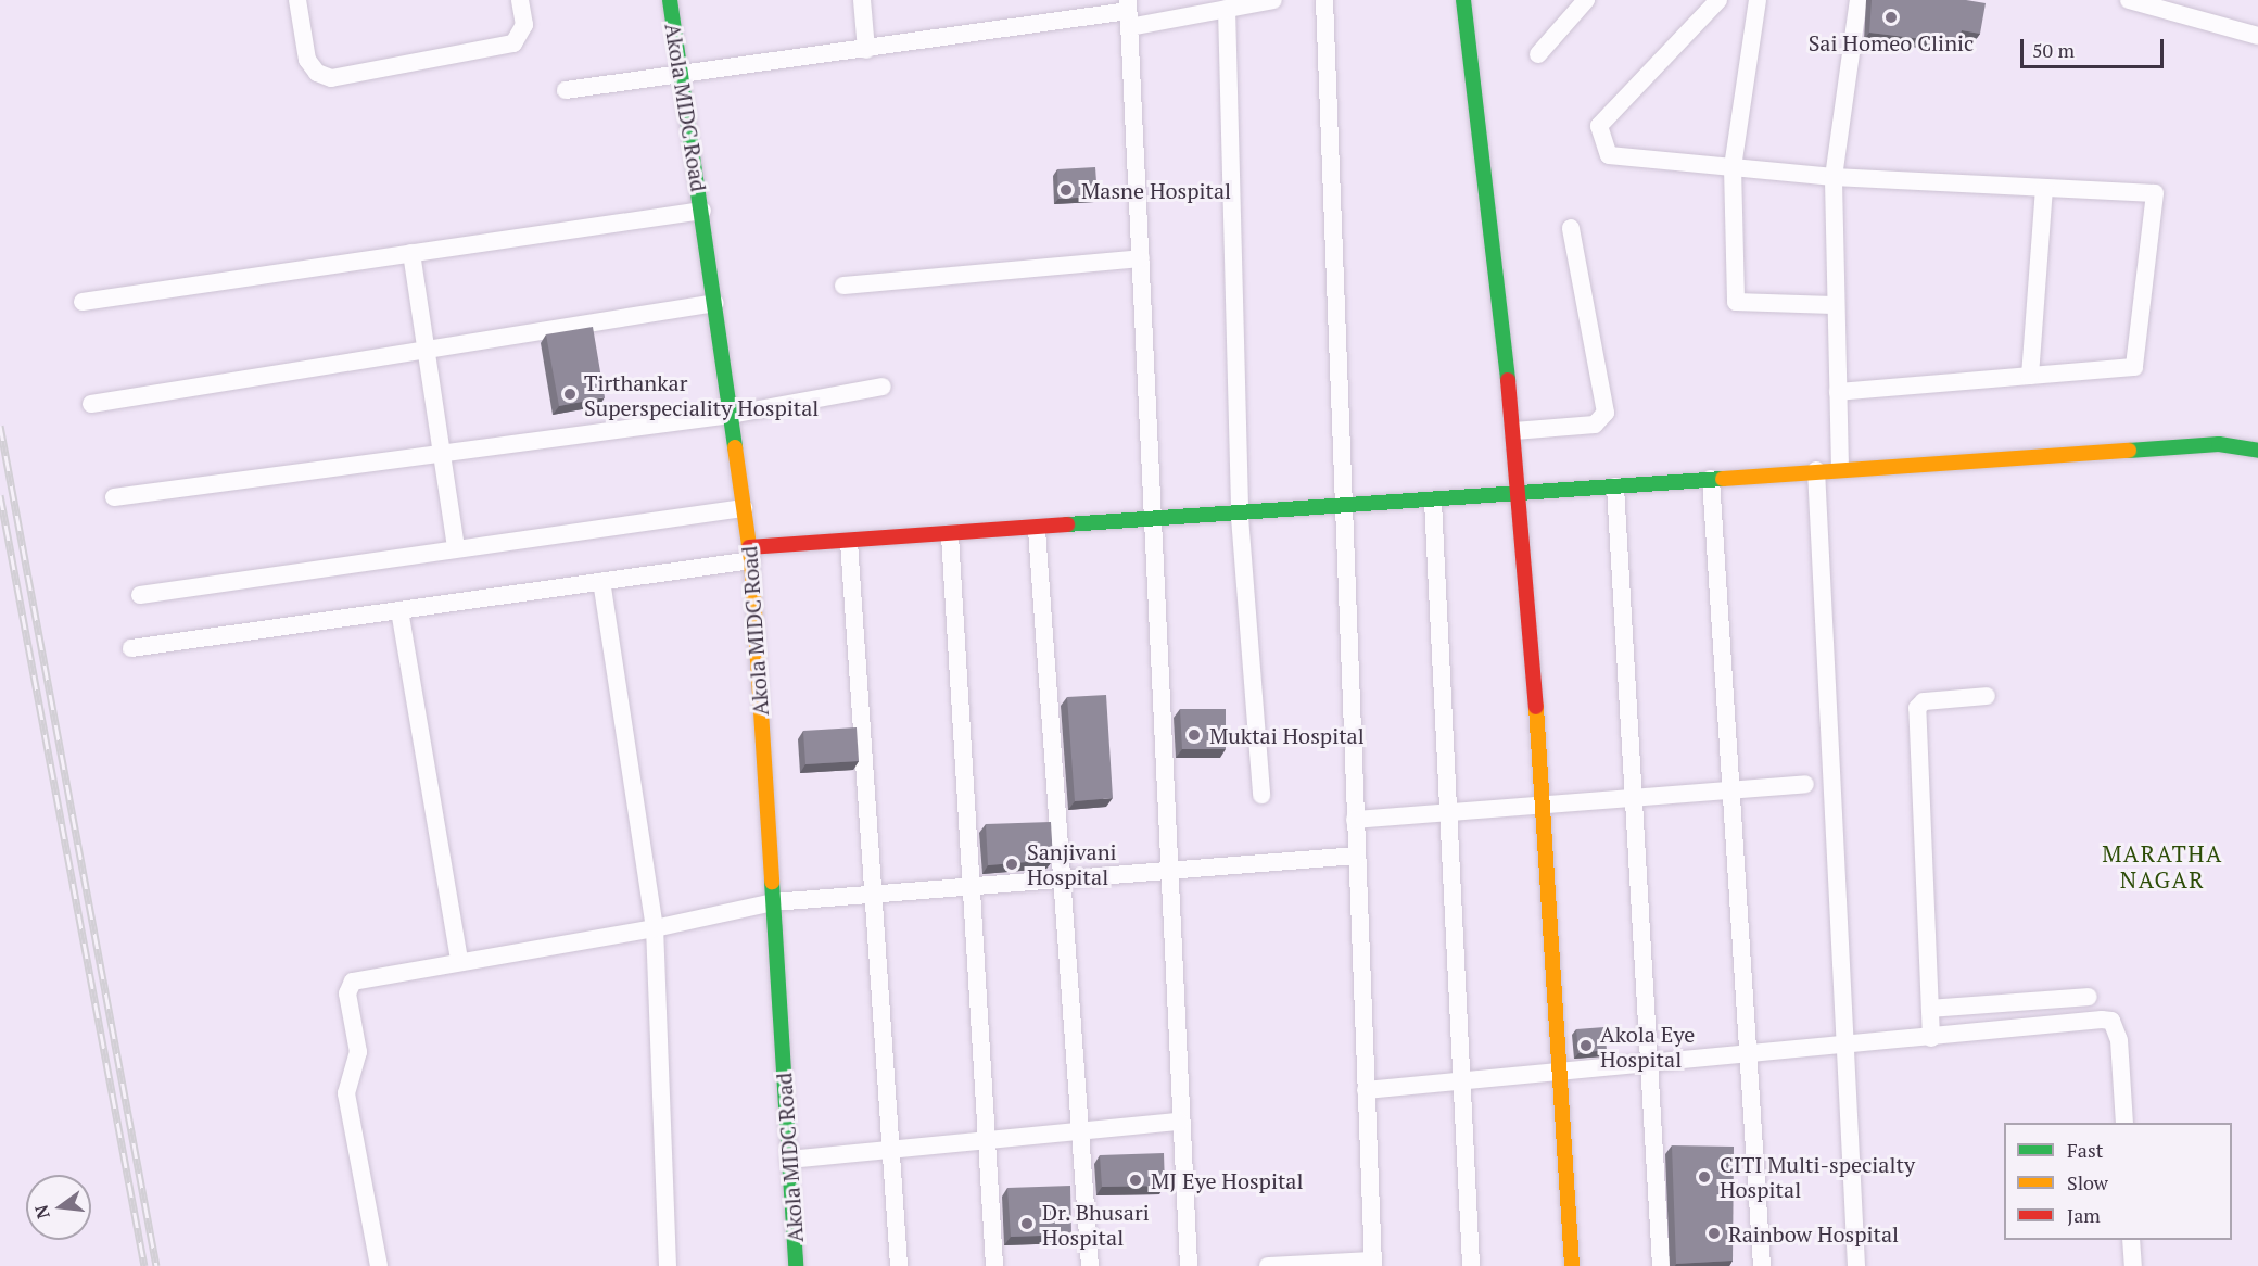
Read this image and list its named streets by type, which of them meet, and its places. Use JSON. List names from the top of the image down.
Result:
{
  "streets": {
    "street": ["Akola MIDC Road"]
  },
  "districts": ["MARATHA NAGAR"],
  "places": [
    "Sai Homeo Clinic",
    "Masne Hospital",
    "Tirthankar Superspeciality Hospital",
    "Muktai Hospital",
    "Sanjivani Hospital",
    "Akola Eye Hospital",
    "CITI Multi-specialty Hospital",
    "MJ Eye Hospital",
    "Dr. Bhusari Hospital",
    "Rainbow Hospital"
  ],
  "legend": ["Fast", "Slow", "Jam"],
  "scale_bar": "50 m",
  "north": "left"
}
